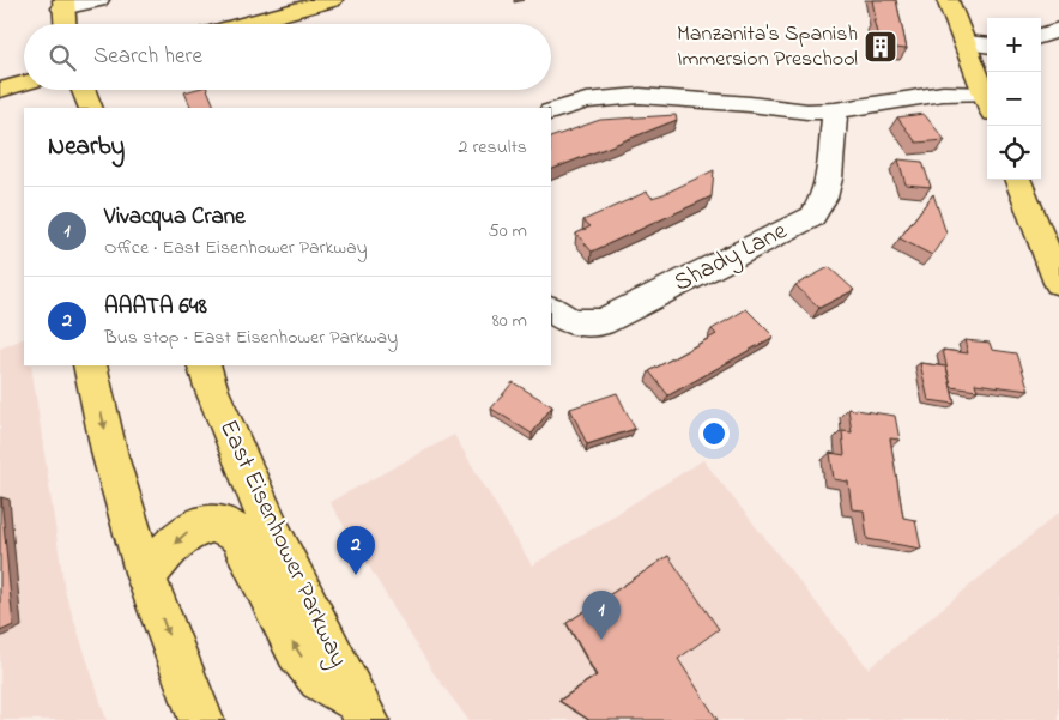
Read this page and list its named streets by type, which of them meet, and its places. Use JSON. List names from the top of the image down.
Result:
{
  "streets": {
    "main road": ["East Eisenhower Parkway"],
    "street": ["Shady Lane"]
  },
  "places": {
    "building": ["Manzanita's Spanish Immersion Preschool"]
  },
  "page": {
    "map_buttons": ["+", "−"],
    "search": "Search here",
    "heading": ["Nearby", "2 results"],
    "list": [
      {
        "mark": "1",
        "name": "Vivacqua Crane",
        "note": "Office · East Eisenhower Parkway",
        "value": "50 m"
      },
      {
        "mark": "2",
        "name": "AAATA 648",
        "note": "Bus stop · East Eisenhower Parkway",
        "value": "80 m"
      }
    ],
    "pins": ["2", "1"]
  }
}
